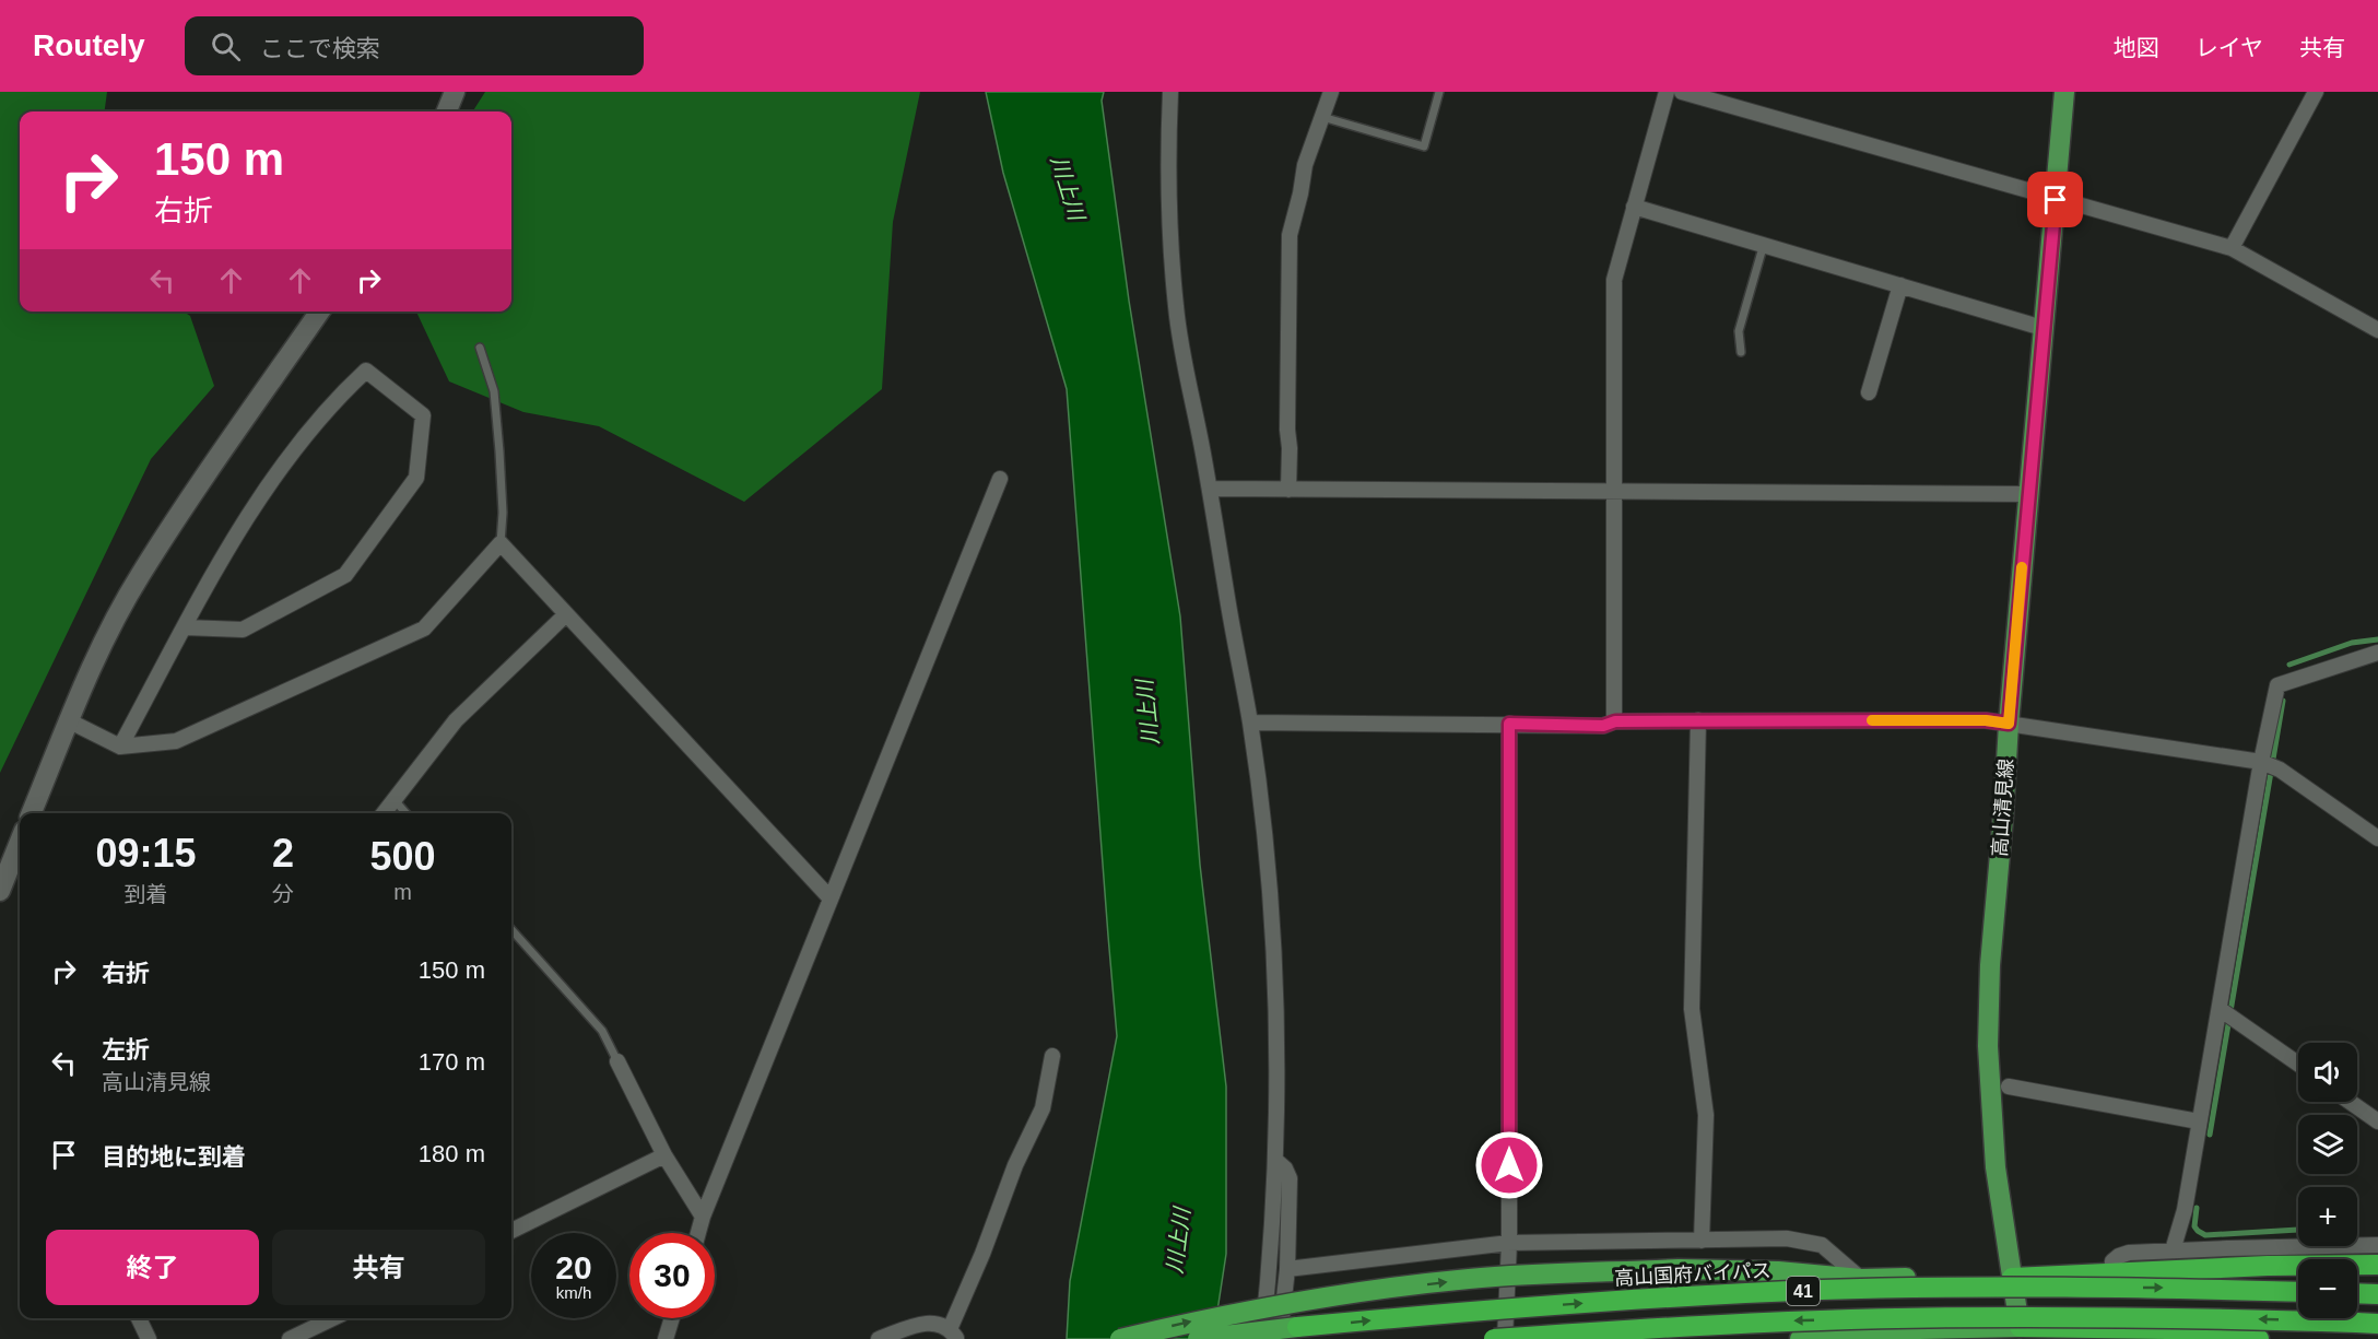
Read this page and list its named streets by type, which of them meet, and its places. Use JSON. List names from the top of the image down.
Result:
{
  "streets": {
    "highway": ["高山国府バイパス", "41"],
    "main road": ["高山清見線"]
  },
  "crossings": [
    ["高山清見線", "41"]
  ],
  "water": ["川上川"],
  "page": {
    "header": "Routely",
    "search": "ここで検索",
    "nav": ["地図", "レイヤ", "共有"],
    "turn": ["150 m", "右折"],
    "eta": [
      "09:15",
      "到着",
      "2",
      "分",
      "500",
      "m"
    ],
    "list": [
      {
        "name": "右折",
        "value": "150 m"
      },
      {
        "name": "左折",
        "note": "高山清見線",
        "value": "170 m"
      },
      {
        "name": "目的地に到着",
        "value": "180 m"
      }
    ],
    "map_buttons": ["+", "−"],
    "buttons": ["終了", "共有"],
    "speed": "20 km/h",
    "limit": "30"
  }
}
